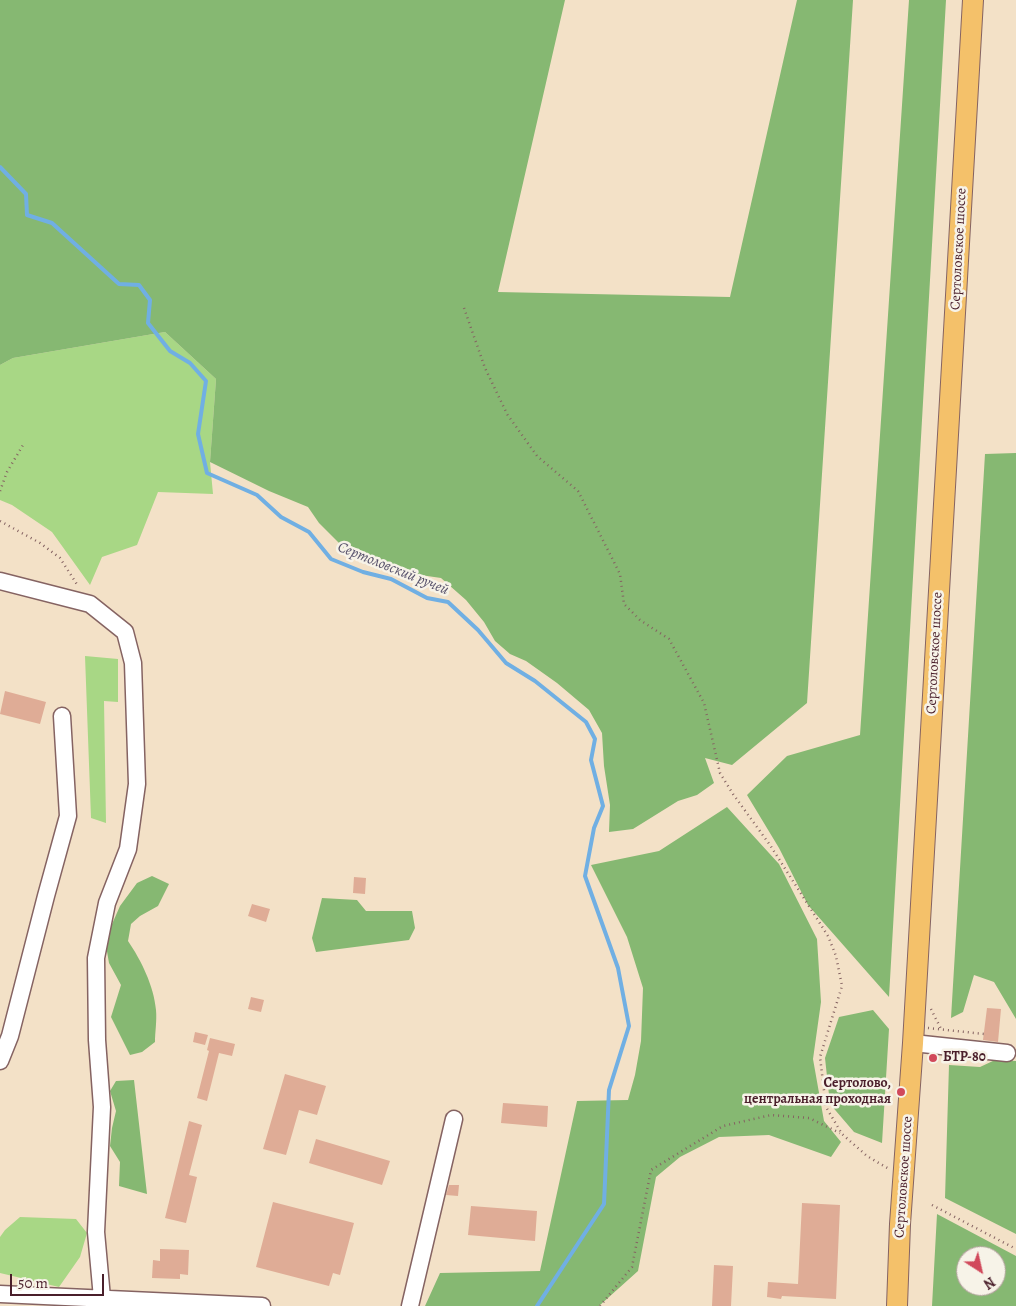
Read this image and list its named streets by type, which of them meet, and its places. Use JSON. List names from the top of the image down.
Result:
{
  "streets": {
    "main road": ["Сертоловское шоссе"]
  },
  "water": ["Сертоловский ручей"],
  "places": ["БТР-80", "Сертолово, центральная проходная"],
  "scale_bar": "50 m",
  "north": "bottom right"
}
